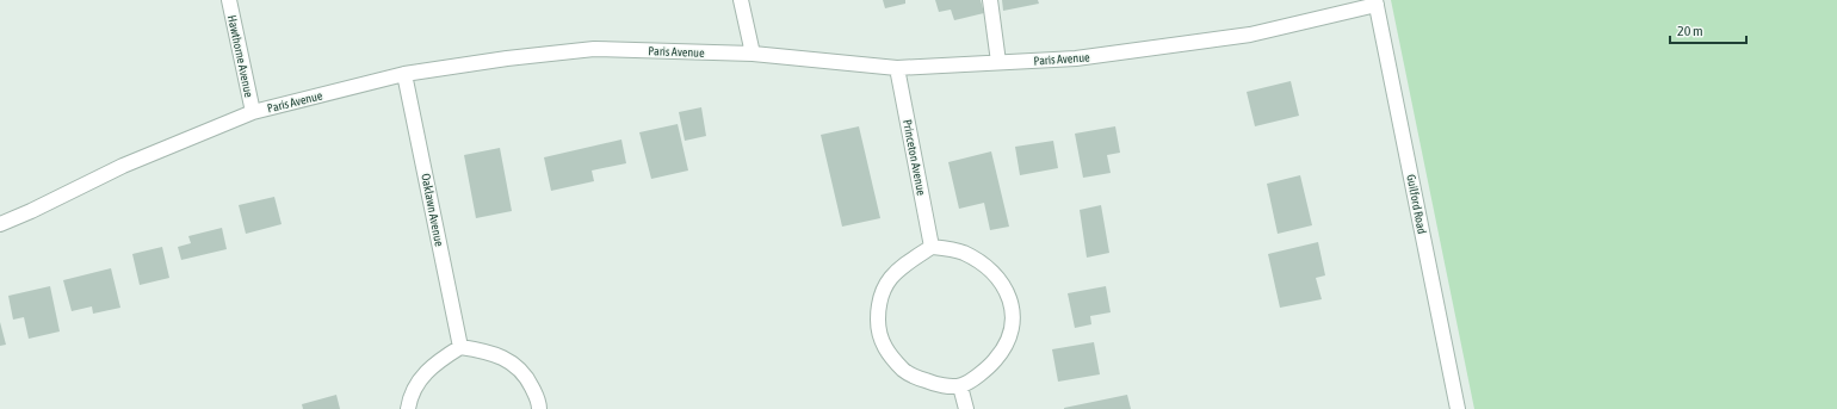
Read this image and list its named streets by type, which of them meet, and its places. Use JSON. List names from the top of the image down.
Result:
{
  "streets": {
    "street": [
      "Paris Avenue",
      "Hawthorne Avenue",
      "Princeton Avenue",
      "Guilford Road",
      "Oaklawn Avenue"
    ]
  },
  "crossings": [
    ["Paris Avenue", "Hawthorne Avenue"],
    ["Paris Avenue", "Princeton Avenue"],
    ["Paris Avenue", "Guilford Road"],
    ["Paris Avenue", "Oaklawn Avenue"]
  ],
  "scale_bar": "20 m"
}
